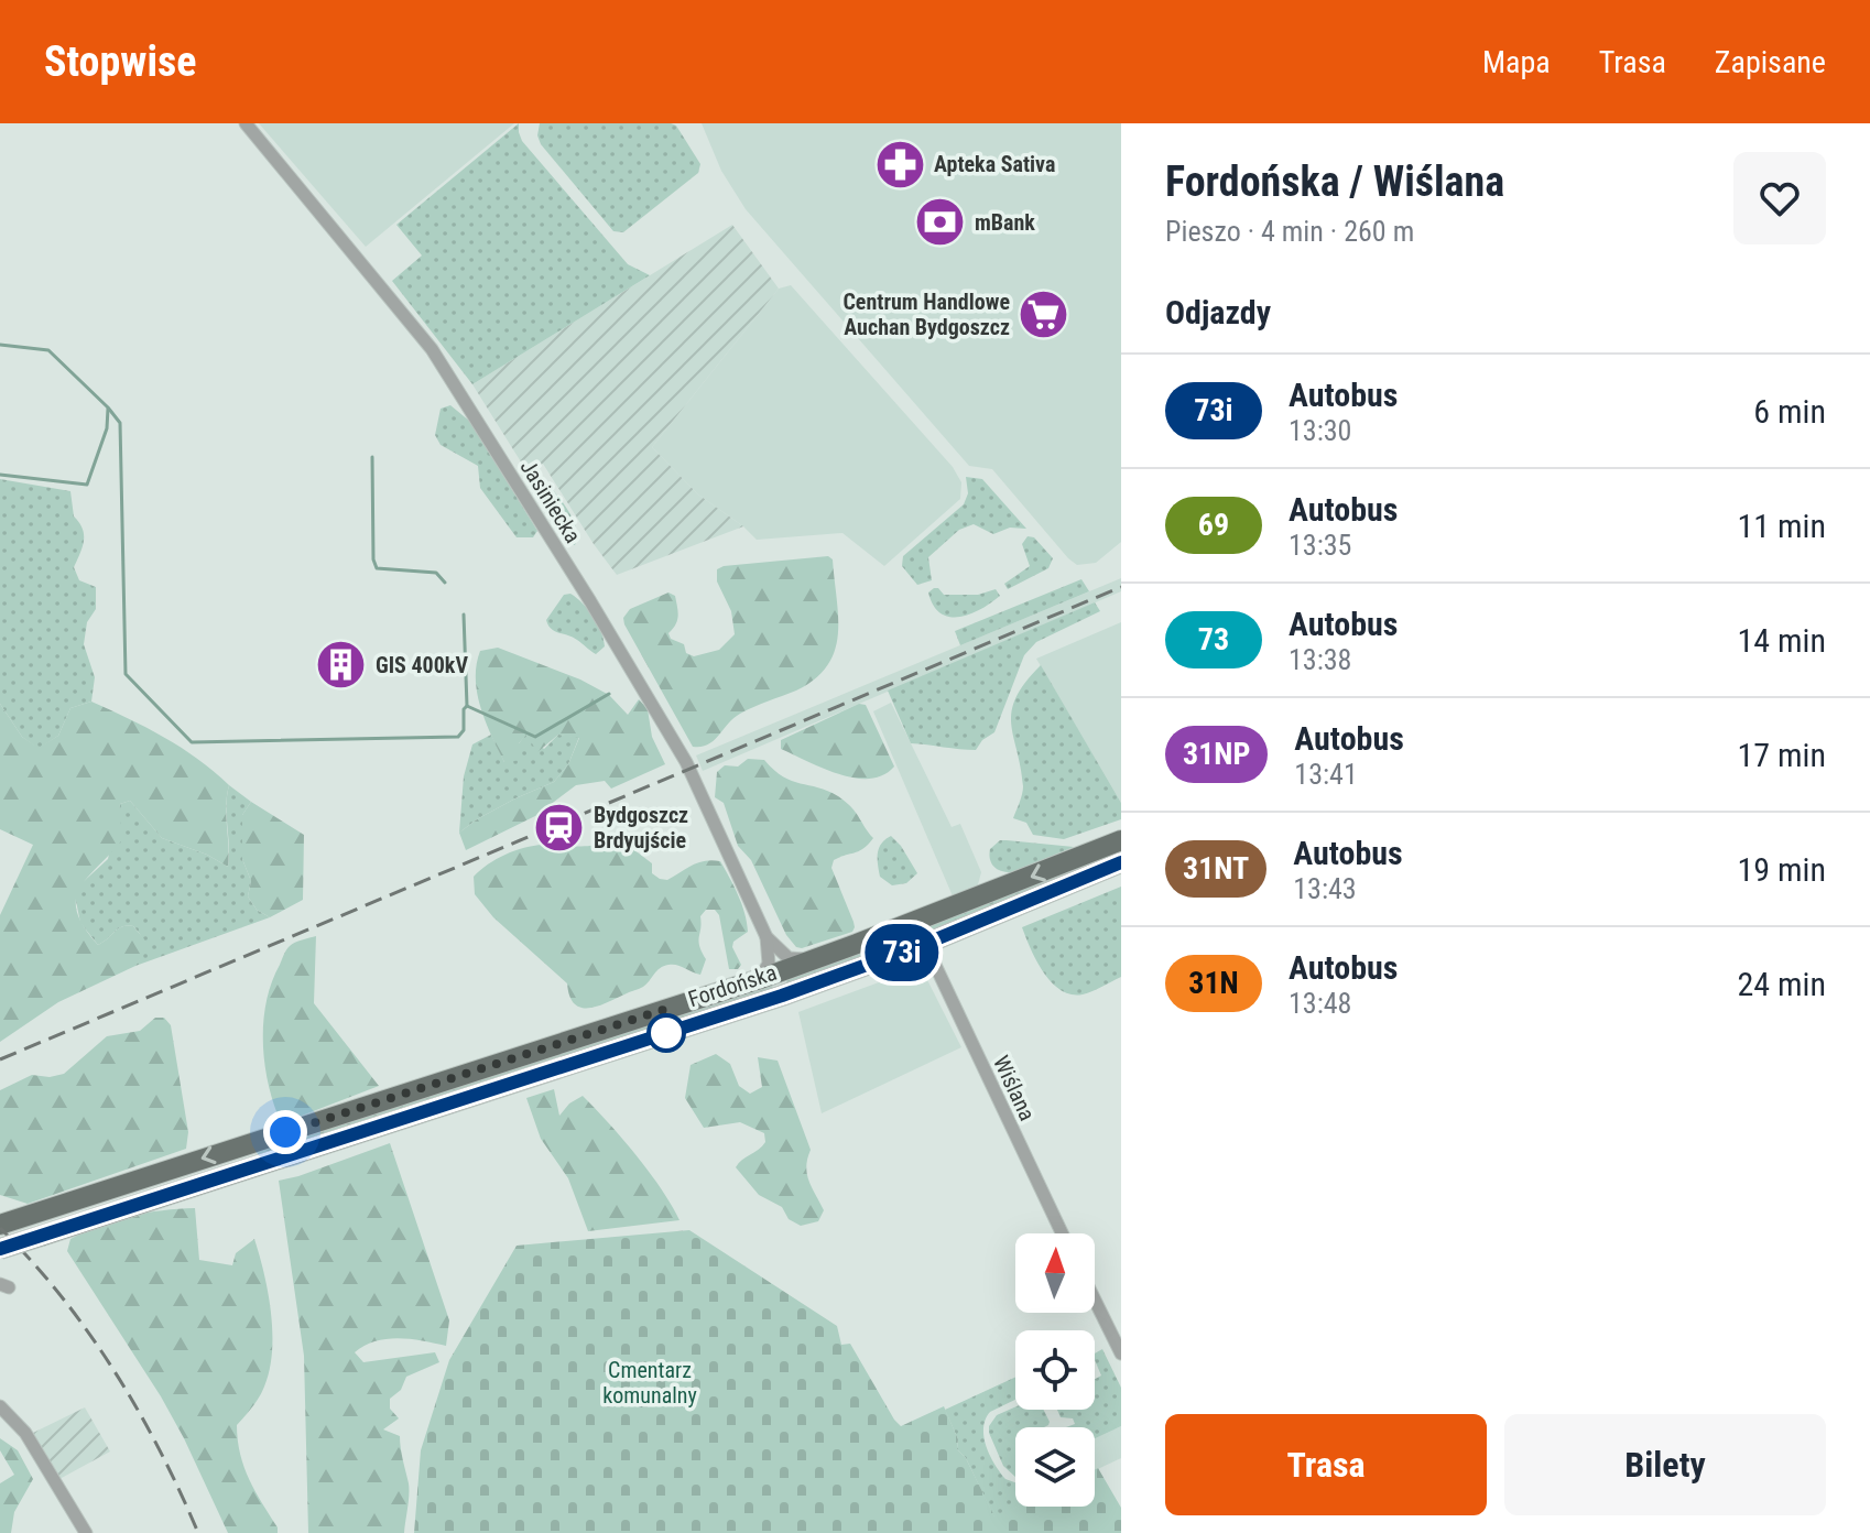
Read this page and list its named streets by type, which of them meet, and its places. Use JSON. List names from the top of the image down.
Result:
{
  "streets": {
    "main road": ["Fordońska"],
    "street": ["Jasiniecka", "Wiślana"]
  },
  "crossings": [
    ["Fordońska", "Wiślana"]
  ],
  "parks": ["Cmentarz komunalny"],
  "places": {
    "pharmacy": ["Apteka Sativa"],
    "bank": ["mBank"],
    "supermarket": ["Centrum Handlowe Auchan Bydgoszcz"],
    "building": ["GIS 400kV"],
    "station": ["Bydgoszcz Brdyujście"]
  },
  "lines": ["bus line 73i"],
  "north": "top",
  "page": {
    "header": "Stopwise",
    "nav": ["Mapa", "Trasa", "Zapisane"],
    "on_map": "73i",
    "heading": [
      ["Fordońska / Wiślana", "Pieszo · 4 min · 260 m"],
      "Odjazdy"
    ],
    "list": [
      {
        "mark": "73i",
        "name": "Autobus",
        "note": "13:30",
        "value": "6 min"
      },
      {
        "mark": "69",
        "name": "Autobus",
        "note": "13:35",
        "value": "11 min"
      },
      {
        "mark": "73",
        "name": "Autobus",
        "note": "13:38",
        "value": "14 min"
      },
      {
        "mark": "31NP",
        "name": "Autobus",
        "note": "13:41",
        "value": "17 min"
      },
      {
        "mark": "31NT",
        "name": "Autobus",
        "note": "13:43",
        "value": "19 min"
      },
      {
        "mark": "31N",
        "name": "Autobus",
        "note": "13:48",
        "value": "24 min"
      }
    ],
    "buttons": ["Trasa", "Bilety"]
  }
}
